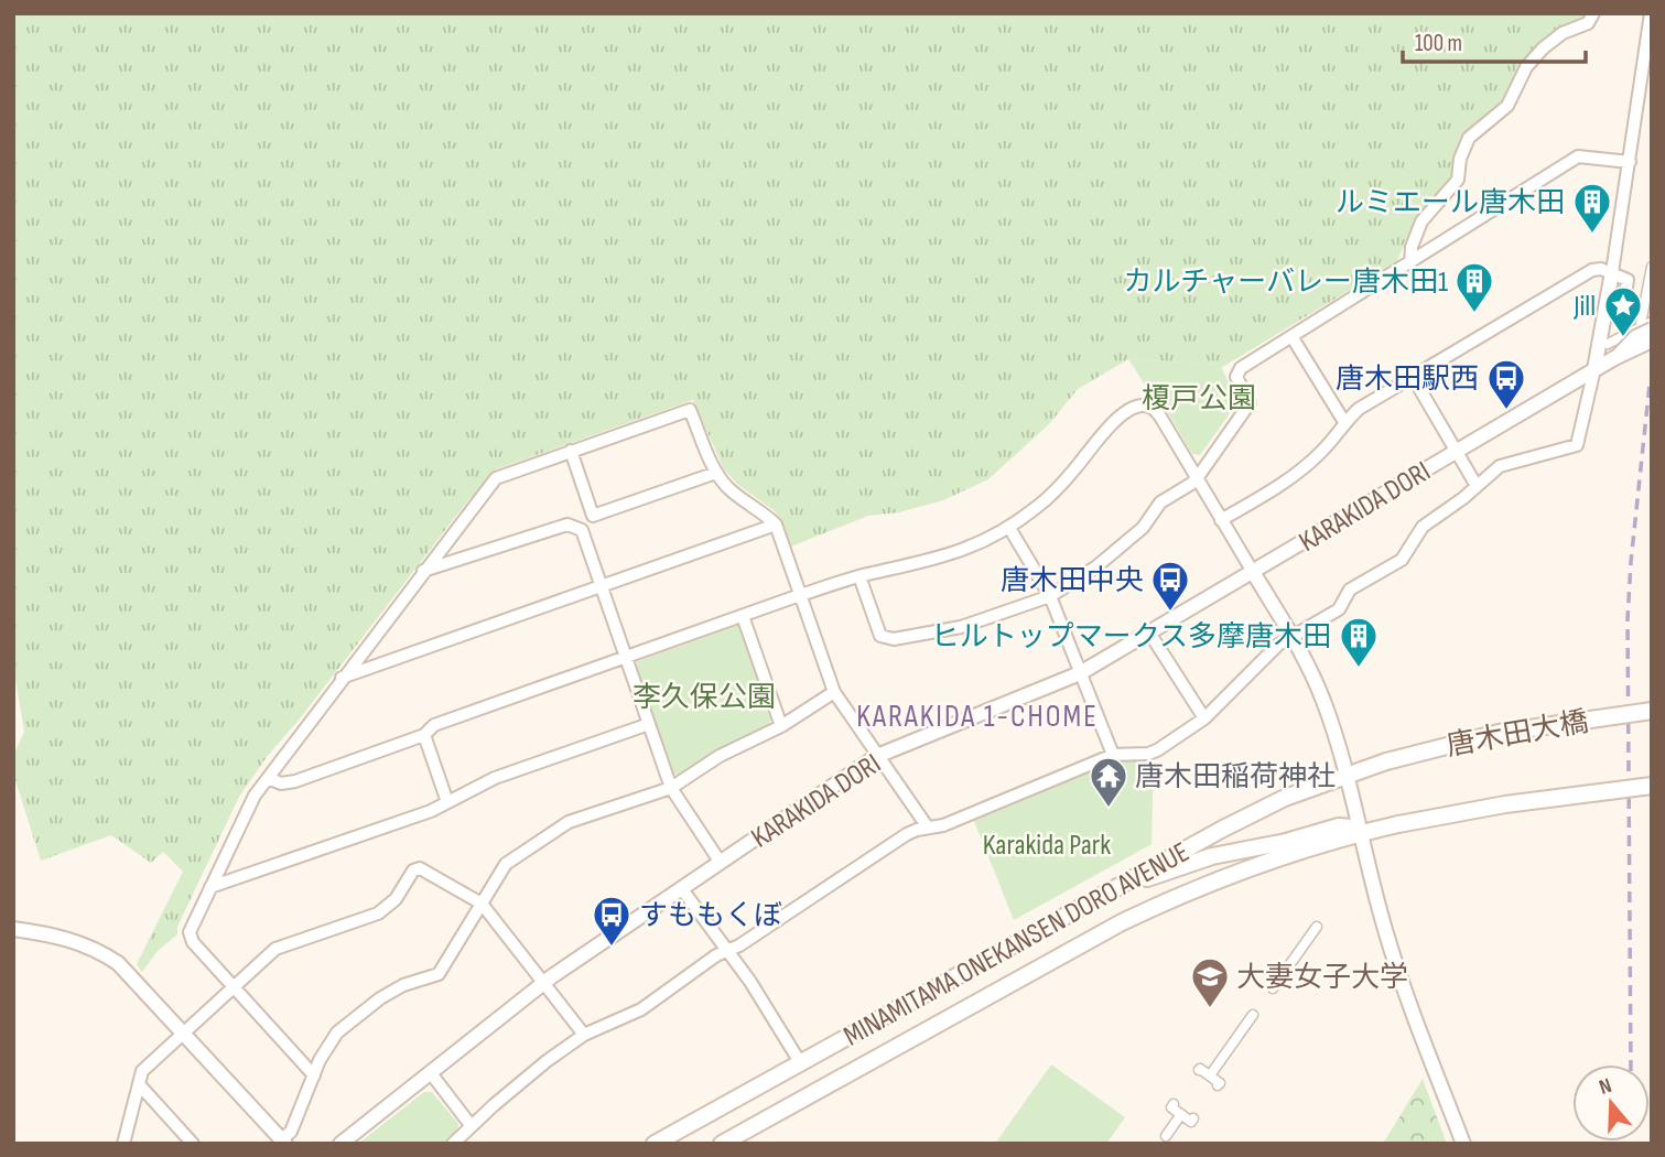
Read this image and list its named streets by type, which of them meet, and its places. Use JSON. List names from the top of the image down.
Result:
{
  "streets": {
    "main road": ["唐木田大橋", "MINAMITAMA ONEKANSEN DORO AVENUE"],
    "street": ["KARAKIDA DORI"]
  },
  "crossings": [
    ["唐木田大橋", "MINAMITAMA ONEKANSEN DORO AVENUE"]
  ],
  "districts": ["KARAKIDA 1-CHOME"],
  "parks": ["榎戸公園", "李久保公園", "Karakida Park"],
  "places": {
    "building": ["ルミエール唐木田", "カルチャーバレー唐木田1", "ヒルトップマークス多摩唐木田"],
    "place": ["Jill"],
    "bus stop": ["唐木田駅西", "唐木田中央", "すももくぼ"],
    "temple": ["唐木田稲荷神社"],
    "school or university": ["大妻女子大学"]
  },
  "scale_bar": "100 m",
  "north": "top"
}
